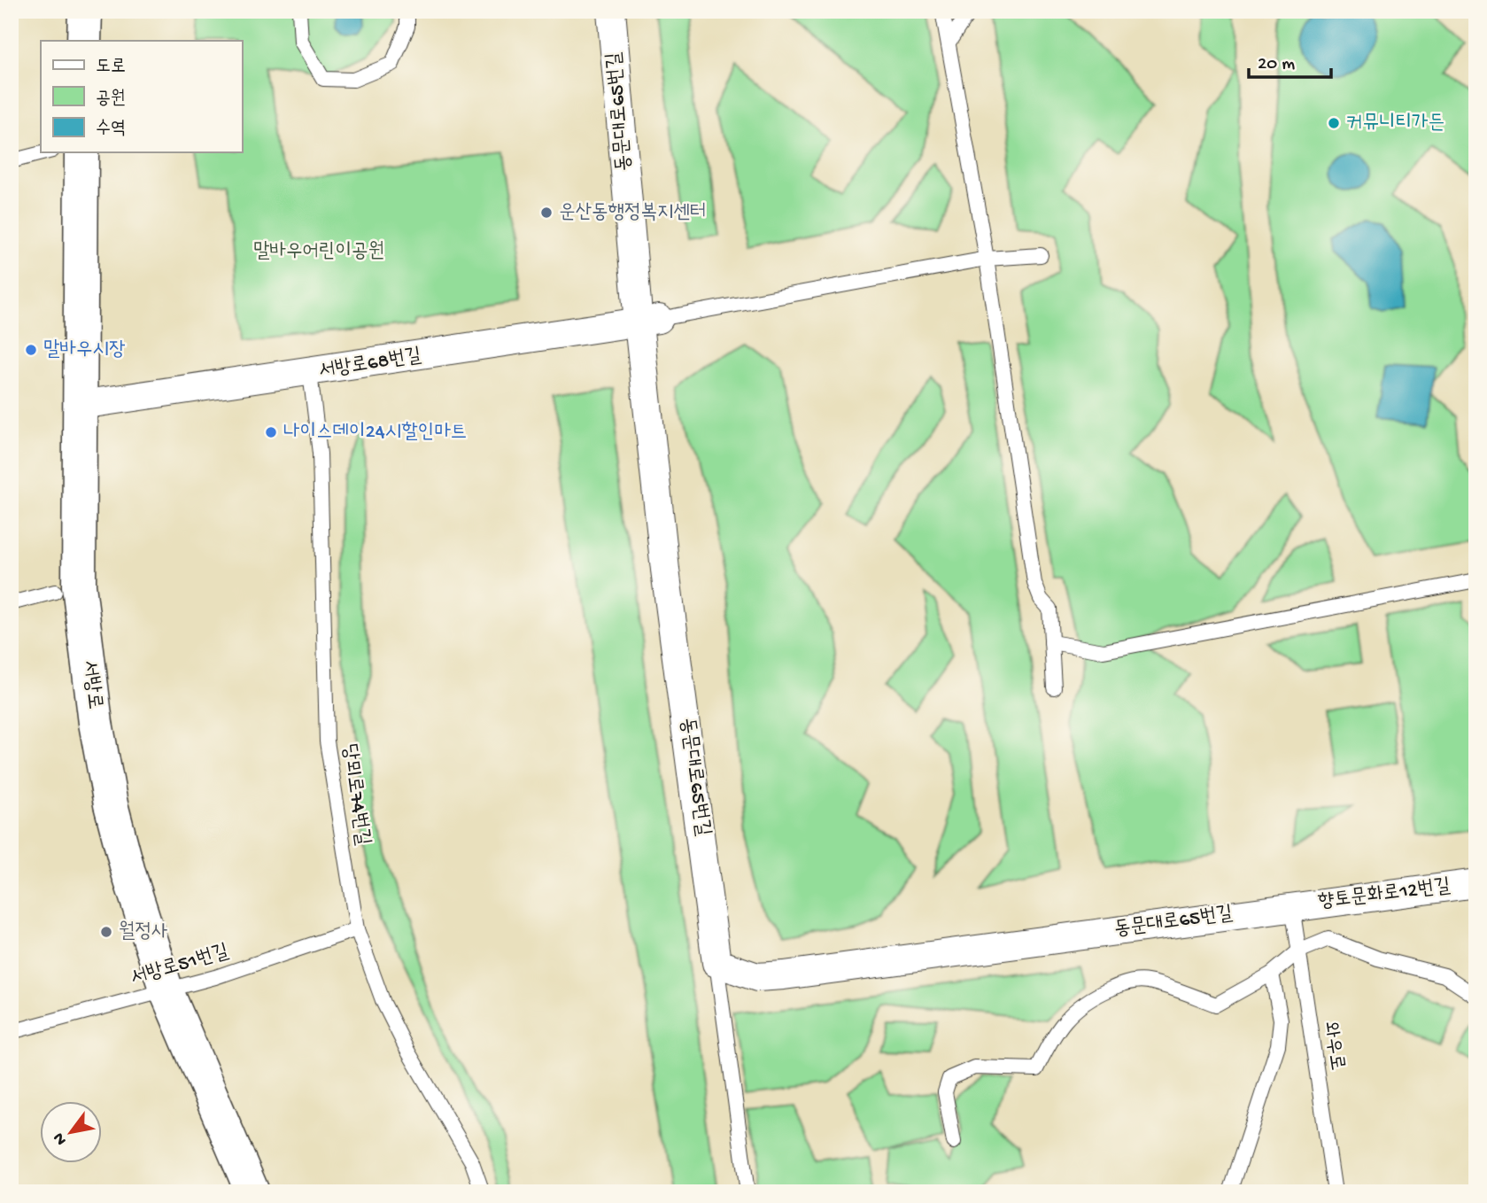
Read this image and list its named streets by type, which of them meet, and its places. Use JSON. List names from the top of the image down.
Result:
{
  "streets": {
    "main road": ["서방로"],
    "street": ["동문대로65번길", "서방로68번길", "향토문화로12번길"],
    "lane": ["당뫼로74번길", "서방로51번길", "와우로"]
  },
  "crossings": [
    ["동문대로65번길", "서방로68번길"],
    ["동문대로65번길", "향토문화로12번길"],
    ["동문대로65번길", "와우로"],
    ["서방로68번길", "서방로"],
    ["서방로68번길", "당뫼로74번길"],
    ["서방로", "서방로51번길"],
    ["당뫼로74번길", "서방로51번길"],
    ["향토문화로12번길", "와우로"]
  ],
  "parks": ["말바우어린이공원"],
  "places": [
    "커뮤니티가든",
    "운산동행정복지센터",
    "말바우시장",
    "나이스데이24시할인마트",
    "월정사"
  ],
  "legend": ["도로", "공원", "수역"],
  "scale_bar": "20 m",
  "north": "bottom left"
}
